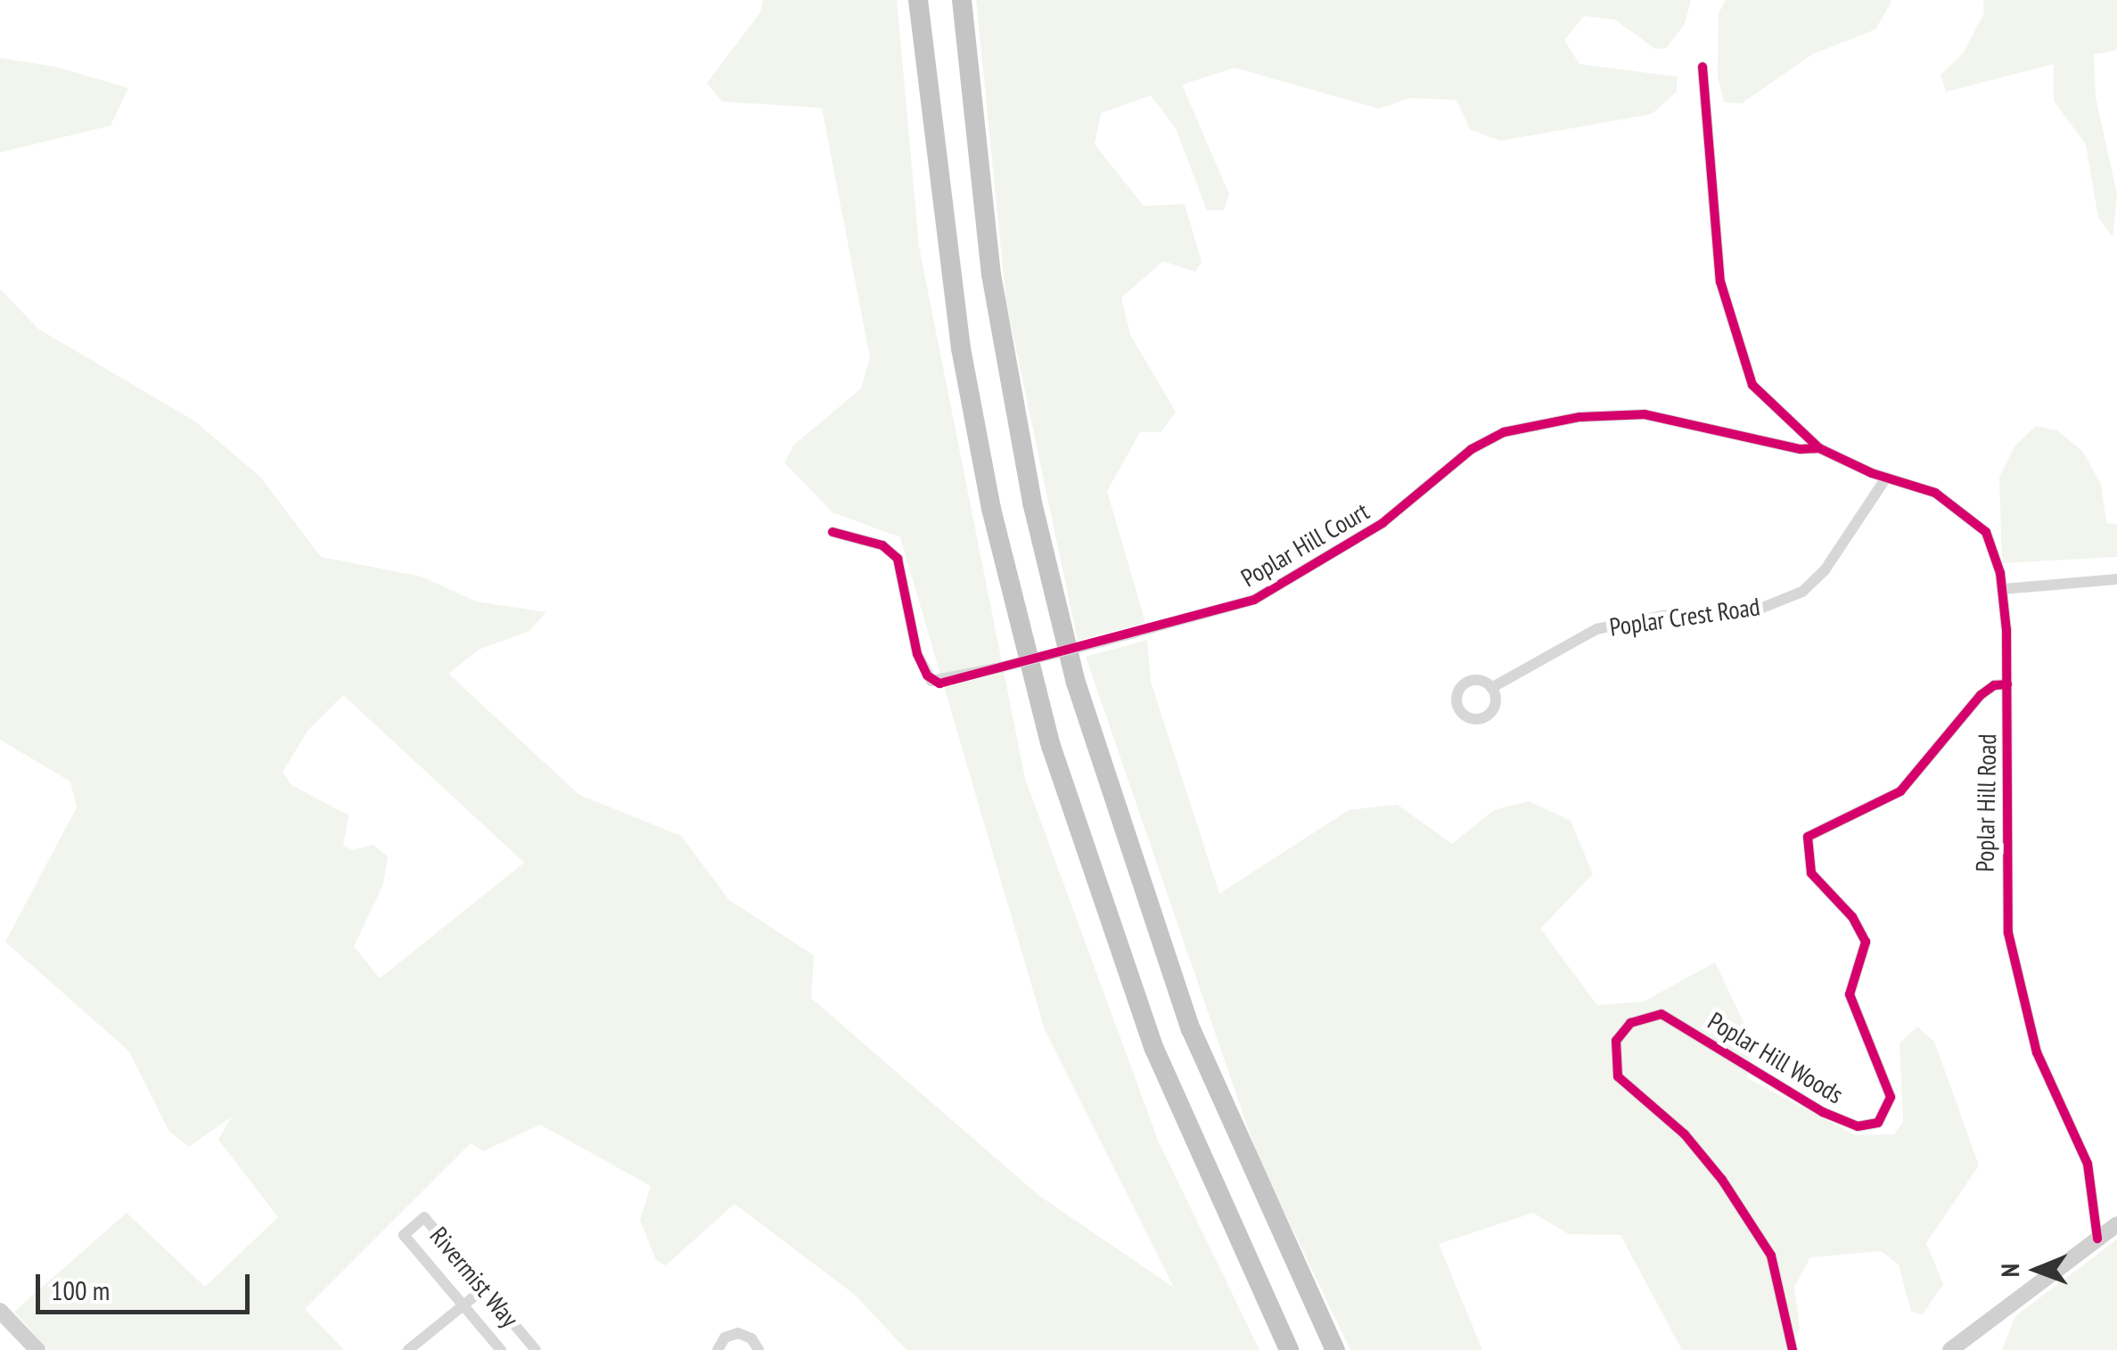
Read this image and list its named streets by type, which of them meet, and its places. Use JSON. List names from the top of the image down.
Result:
{
  "streets": {
    "street": [
      "Poplar Hill Court",
      "Poplar Crest Road",
      "Poplar Hill Road",
      "Poplar Hill Woods",
      "Rivermist Way"
    ]
  },
  "crossings": [
    ["Poplar Hill Court", "Poplar Hill Road"],
    ["Poplar Crest Road", "Poplar Hill Road"],
    ["Poplar Hill Road", "Poplar Hill Woods"]
  ],
  "scale_bar": "100 m",
  "north": "left"
}
